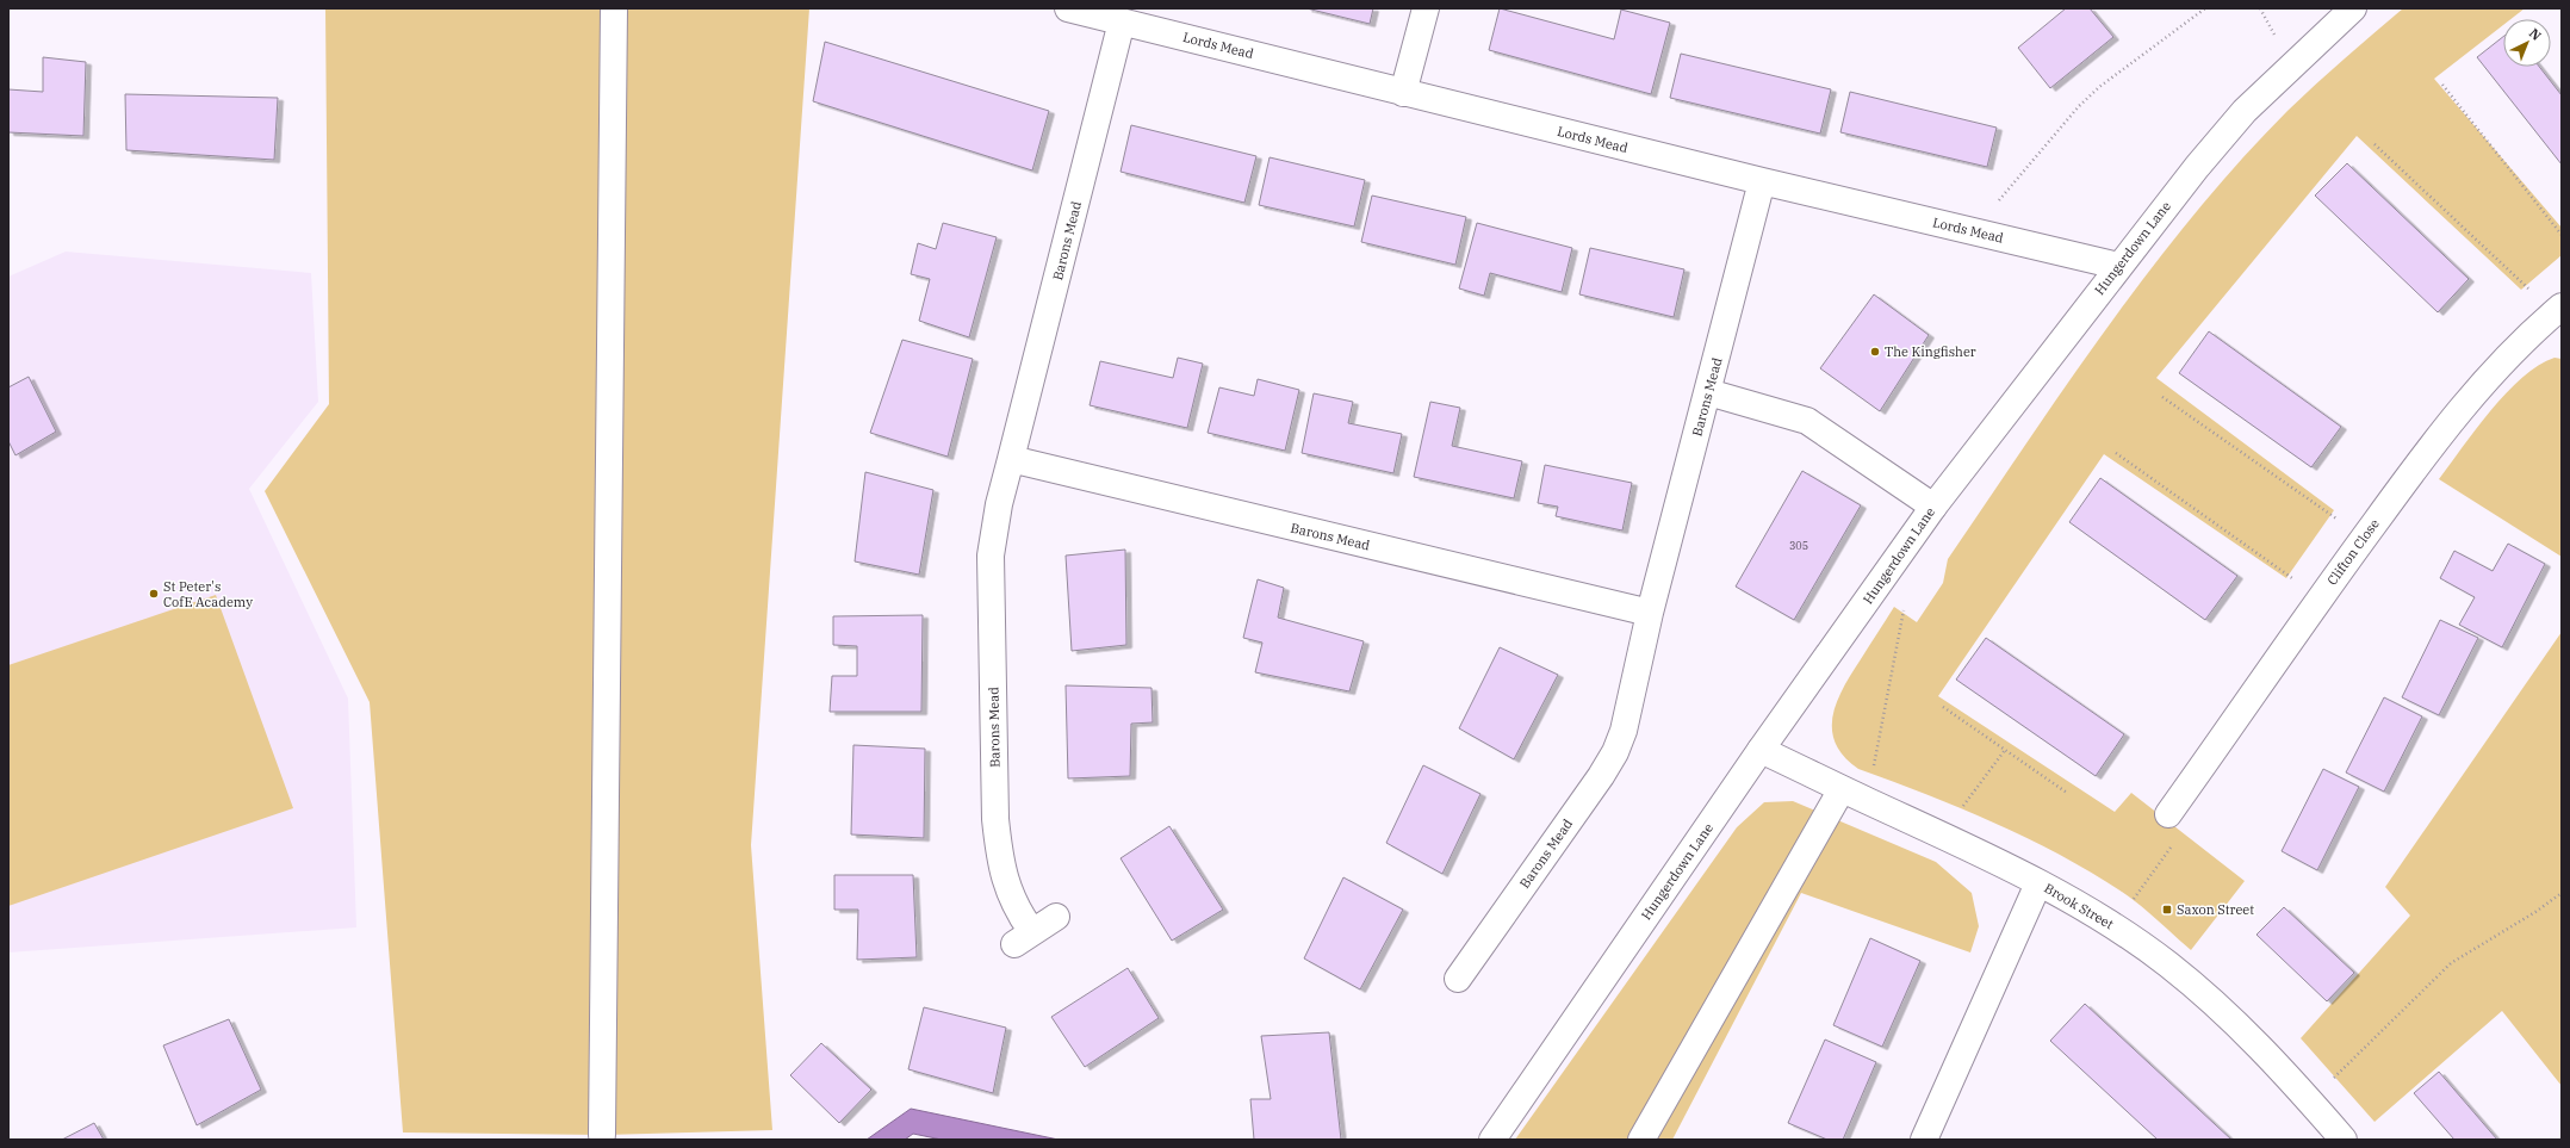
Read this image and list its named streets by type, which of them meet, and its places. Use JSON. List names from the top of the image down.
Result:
{
  "streets": {
    "street": [
      "Lords Mead",
      "Barons Mead",
      "Hungerdown Lane",
      "Clifton Close",
      "Brook Street"
    ]
  },
  "crossings": [
    ["Lords Mead", "Barons Mead"],
    ["Lords Mead", "Hungerdown Lane"],
    ["Hungerdown Lane", "Brook Street"]
  ],
  "places": {
    "other": ["The Kingfisher", "St Peter's CofE Academy"],
    "transit": ["Saxon Street"]
  },
  "house_numbers": ["305"],
  "north": "top right"
}
